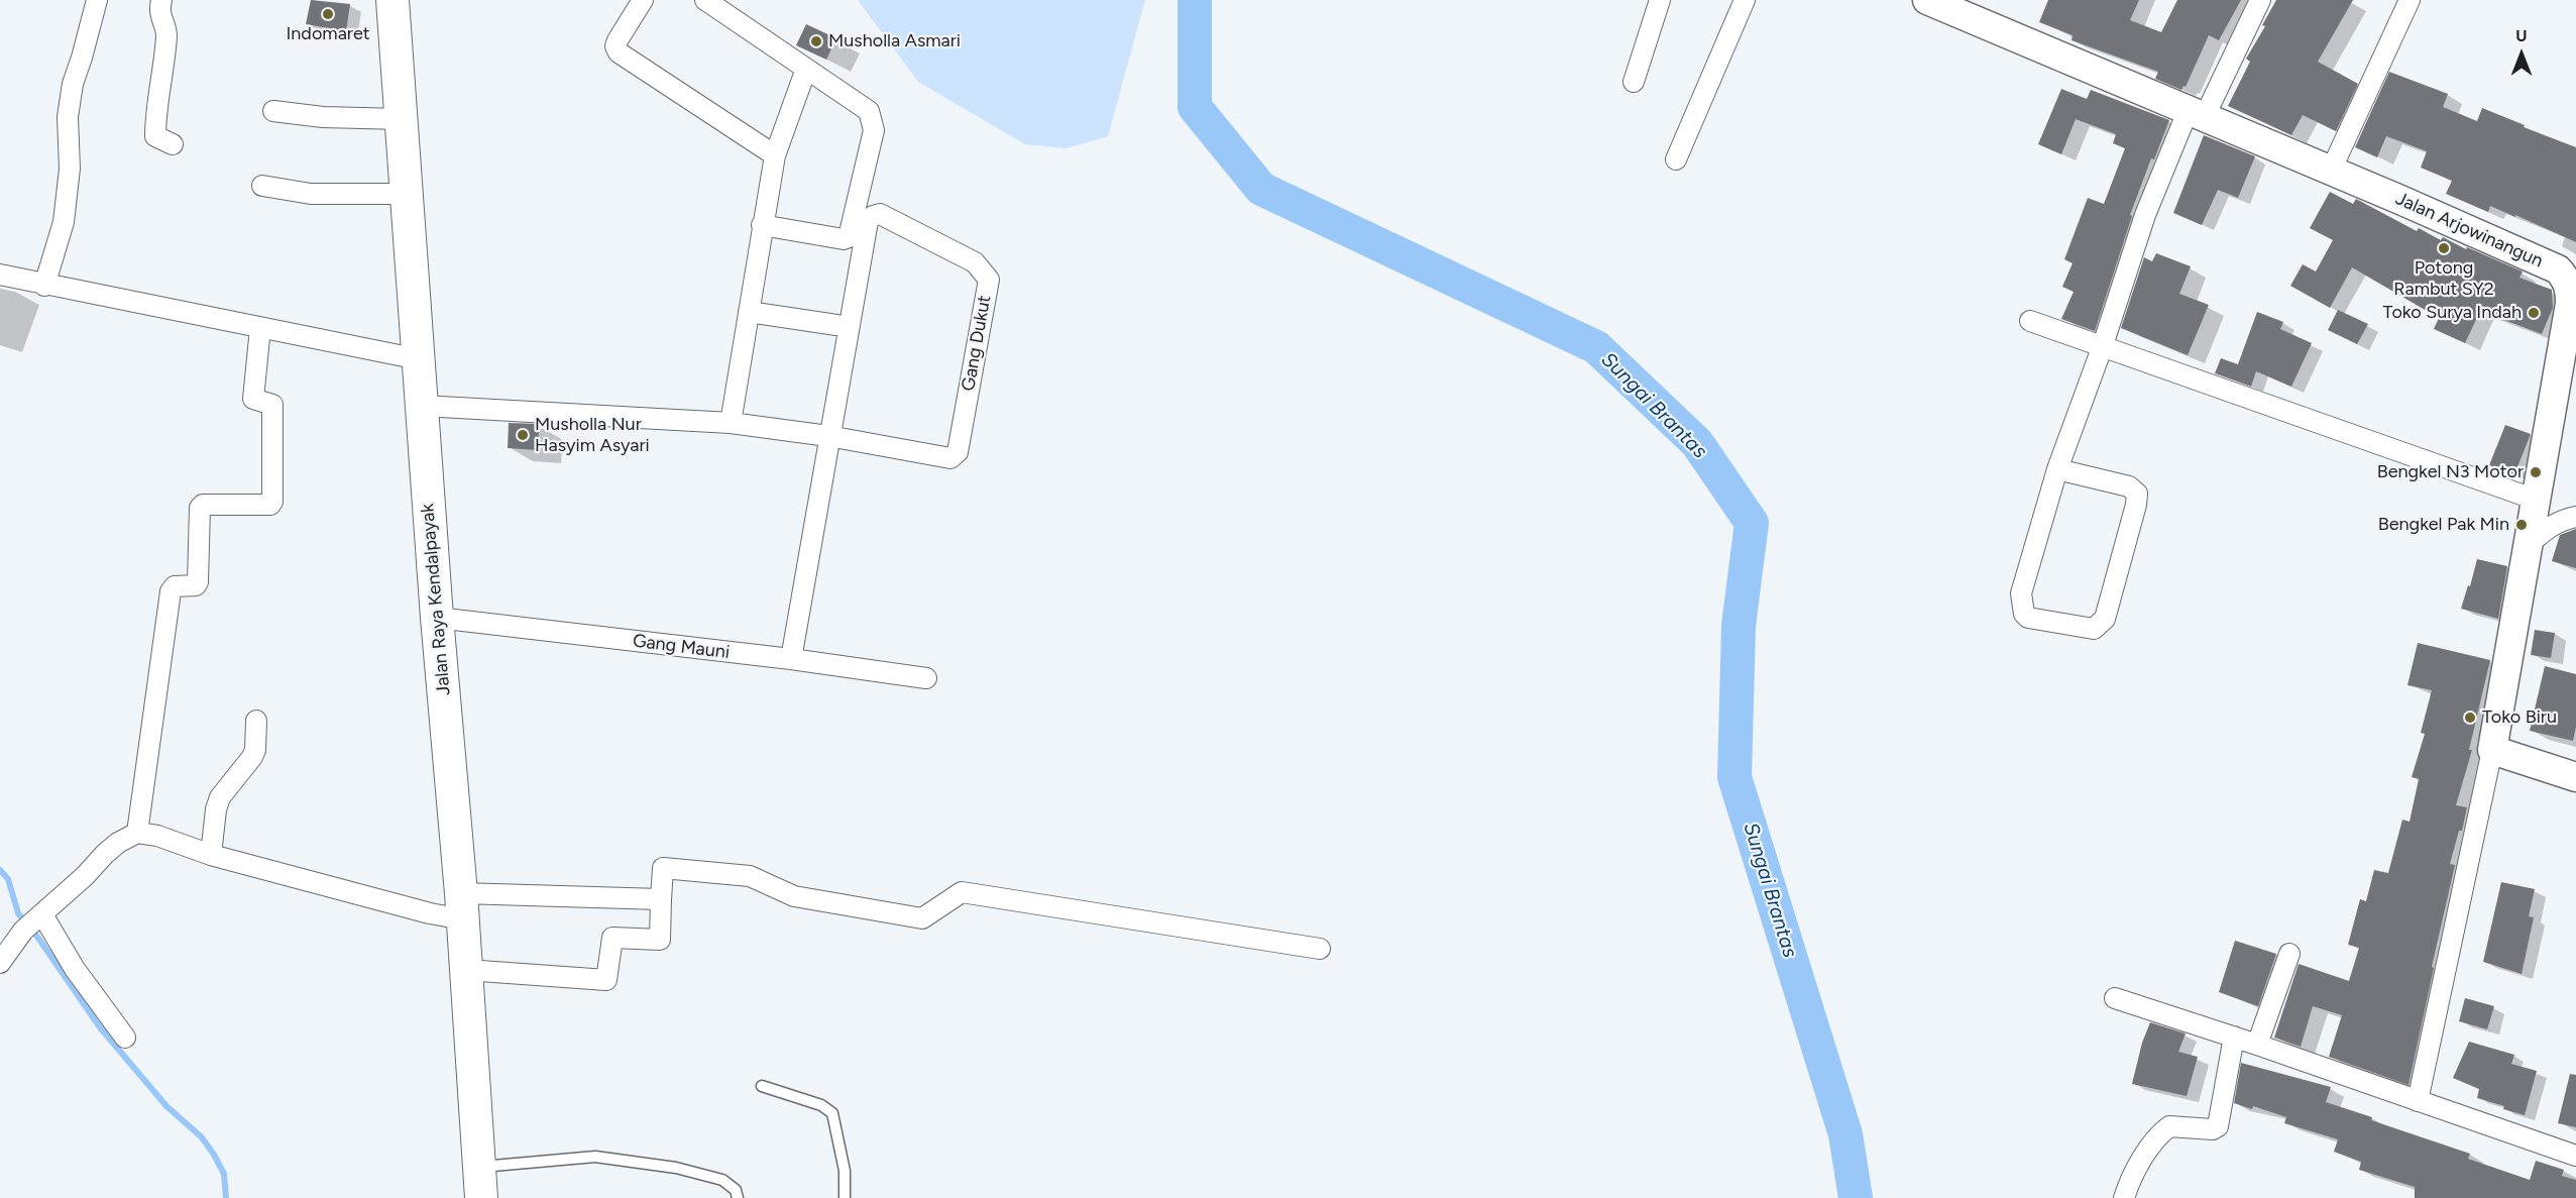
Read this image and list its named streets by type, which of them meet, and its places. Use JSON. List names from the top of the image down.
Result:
{
  "streets": {
    "main road": ["Jalan Arjowinangun", "Jalan Raya Kendalpayak"],
    "street": ["Gang Dukut", "Gang Mauni"]
  },
  "crossings": [
    ["Jalan Raya Kendalpayak", "Gang Mauni"]
  ],
  "water": ["Sungai Brantas"],
  "places": [
    "Indomaret",
    "Musholla Asmari",
    "Potong Rambut SY2",
    "Toko Surya Indah",
    "Musholla Nur Hasyim Asyari",
    "Bengkel N3 Motor",
    "Bengkel Pak Min",
    "Toko Biru"
  ],
  "north": "top"
}
